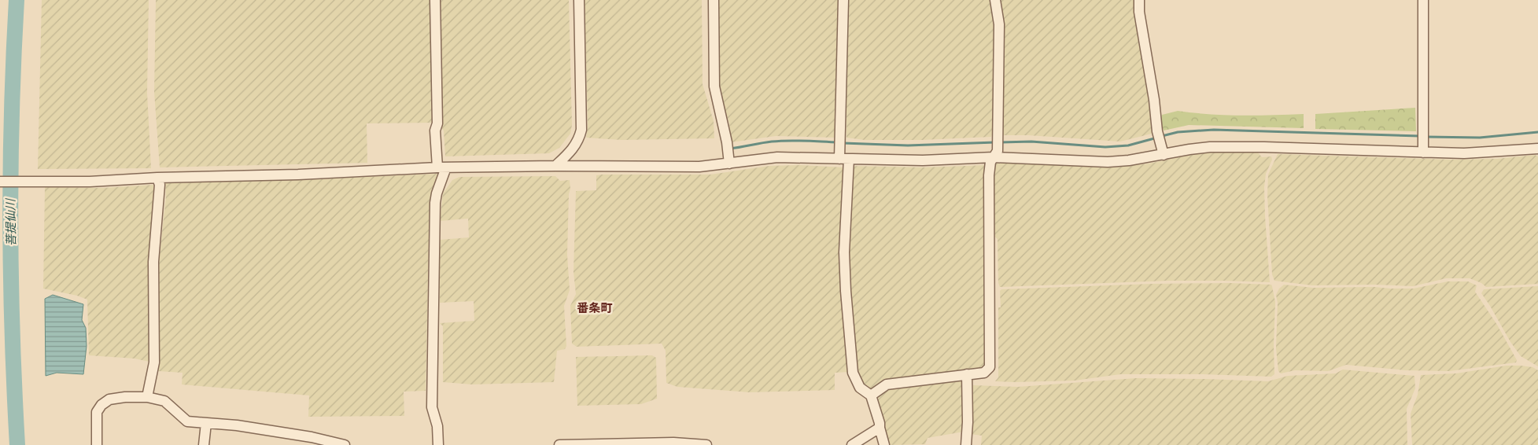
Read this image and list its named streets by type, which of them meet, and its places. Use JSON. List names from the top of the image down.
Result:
{
  "districts": ["番条町"],
  "water": ["菩提仙川"]
}
